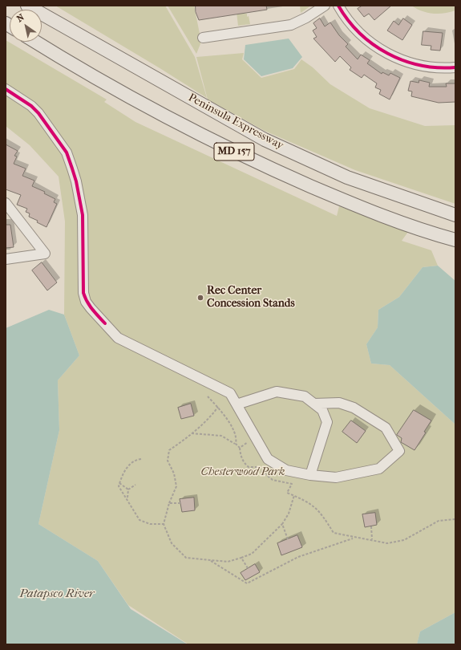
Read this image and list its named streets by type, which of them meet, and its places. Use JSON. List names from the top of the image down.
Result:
{
  "streets": {
    "main road": ["Peninsula Expressway", "MD 157"]
  },
  "water": ["Patapsco River"],
  "parks": ["Chesterwood Park"],
  "places": ["Rec Center Concession Stands"],
  "north": "top left"
}
